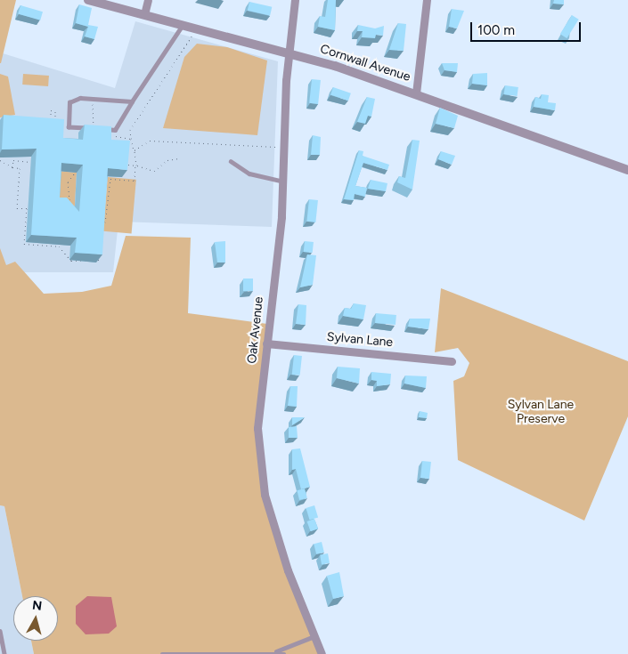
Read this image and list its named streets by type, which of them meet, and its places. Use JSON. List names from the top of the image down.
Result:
{
  "streets": {
    "street": ["Cornwall Avenue", "Oak Avenue", "Sylvan Lane"]
  },
  "crossings": [
    ["Cornwall Avenue", "Oak Avenue"],
    ["Oak Avenue", "Sylvan Lane"]
  ],
  "parks": ["Sylvan Lane Preserve"],
  "scale_bar": "100 m",
  "north": "top"
}
